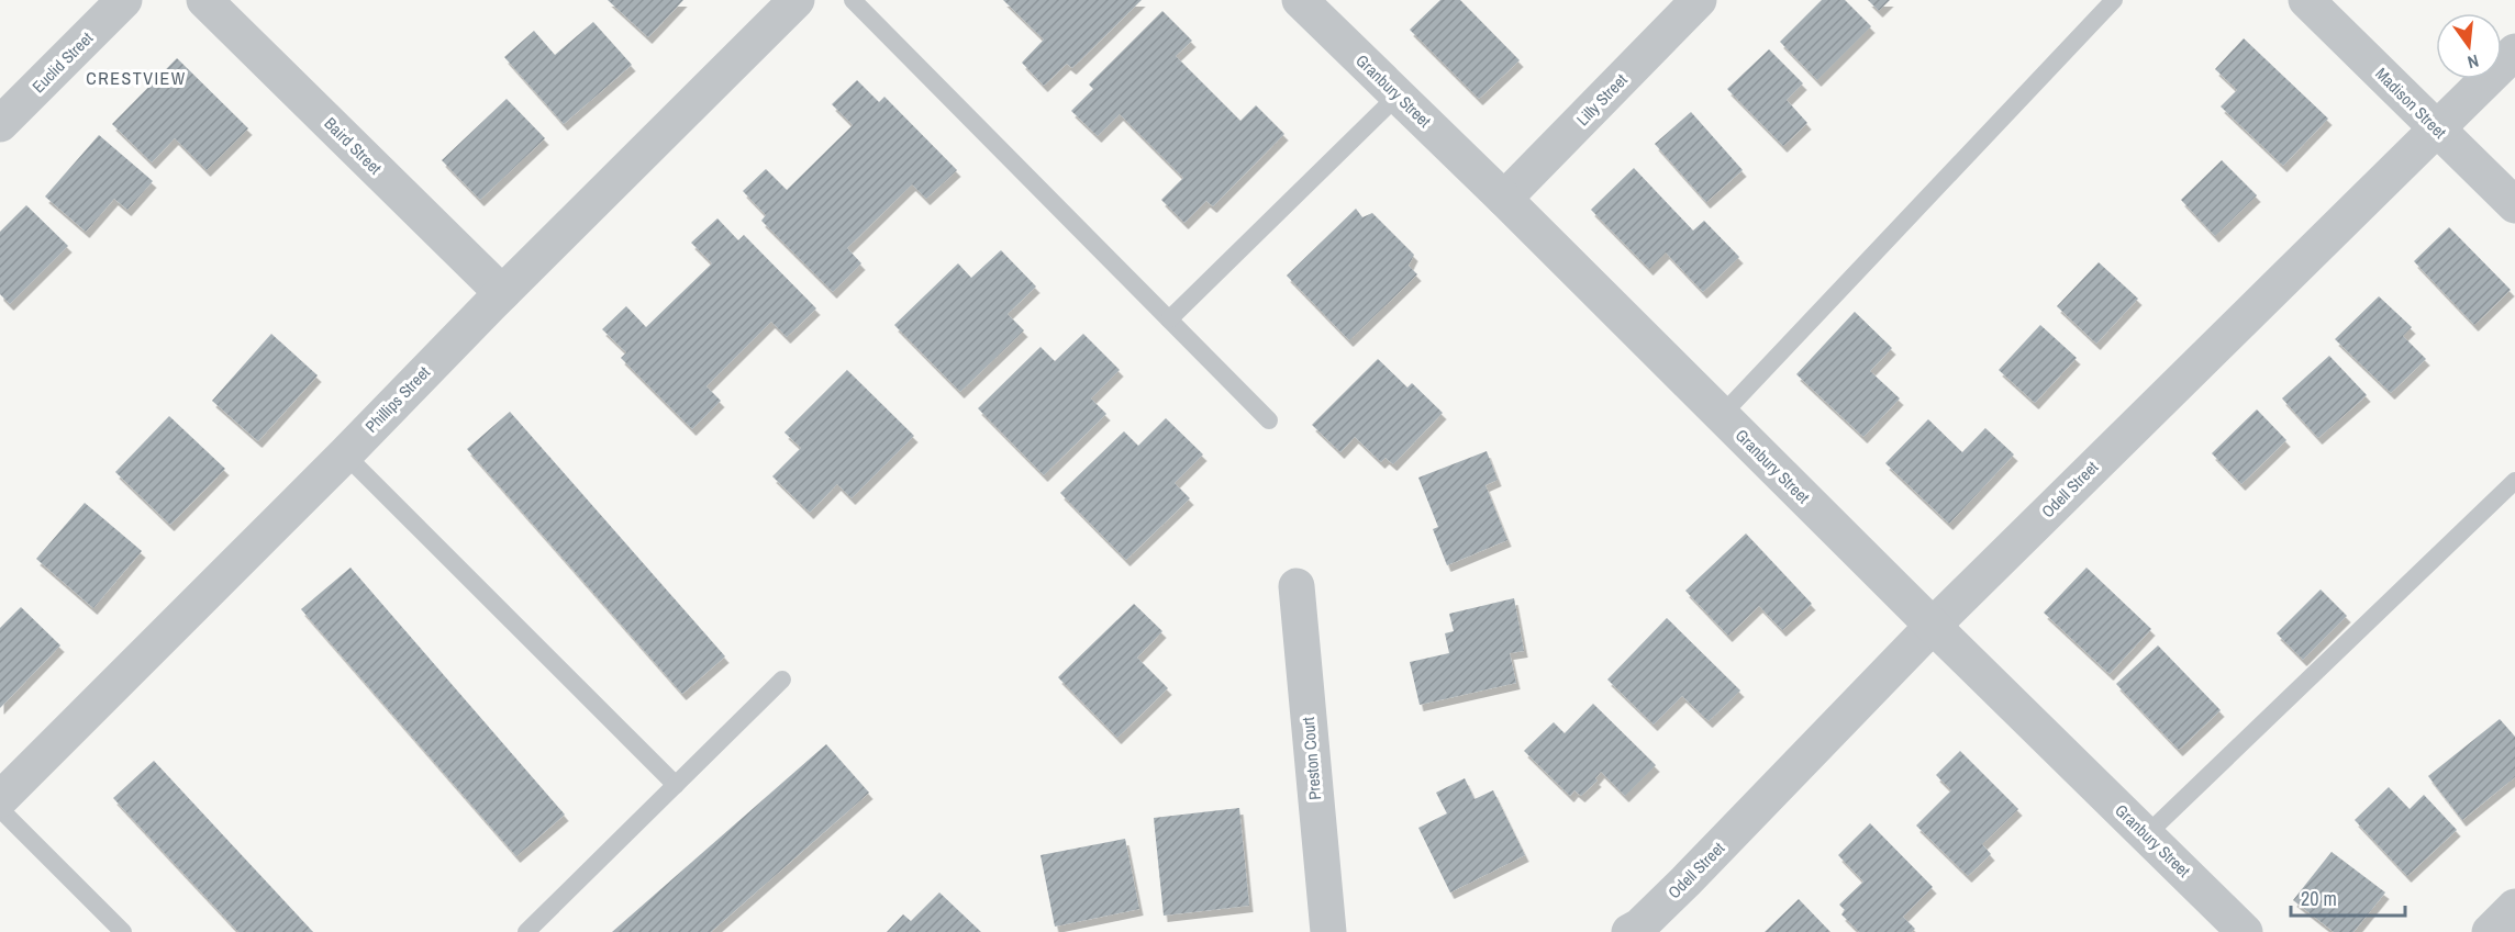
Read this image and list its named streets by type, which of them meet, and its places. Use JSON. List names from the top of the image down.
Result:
{
  "streets": {
    "street": [
      "Euclid Street",
      "Granbury Street",
      "Lilly Street",
      "Madison Street",
      "Baird Street",
      "Phillips Street",
      "Odell Street",
      "Preston Court"
    ]
  },
  "crossings": [
    ["Granbury Street", "Lilly Street"],
    ["Granbury Street", "Odell Street"],
    ["Madison Street", "Odell Street"],
    ["Baird Street", "Phillips Street"]
  ],
  "districts": ["CRESTVIEW"],
  "scale_bar": "20 m",
  "north": "bottom"
}
